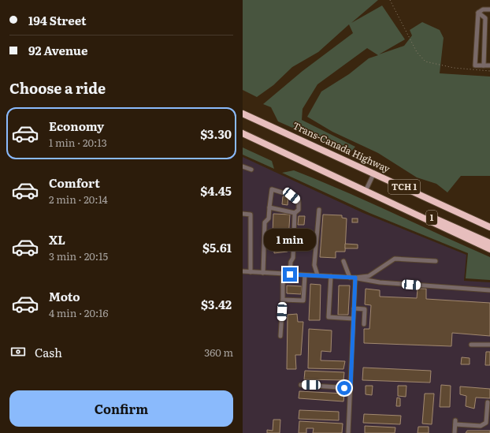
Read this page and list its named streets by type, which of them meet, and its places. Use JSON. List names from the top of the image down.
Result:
{
  "streets": {
    "highway": ["Trans-Canada Highway", "TCH 1", "1"]
  },
  "crossings": [
    ["TCH 1", "1"]
  ],
  "page": {
    "banner": ["194 Street", "92 Avenue"],
    "heading": "Choose a ride",
    "list": [
      {
        "name": "Economy",
        "note": "1 min · 20:13",
        "value": "$3.30"
      },
      {
        "name": "Comfort",
        "note": "2 min · 20:14",
        "value": "$4.45"
      },
      {
        "name": "XL",
        "note": "3 min · 20:15",
        "value": "$5.61"
      },
      {
        "name": "Moto",
        "note": "4 min · 20:16",
        "value": "$3.42"
      }
    ],
    "bubble": "1 min",
    "pay": ["Cash", "360 m"],
    "buttons": "Confirm"
  }
}
